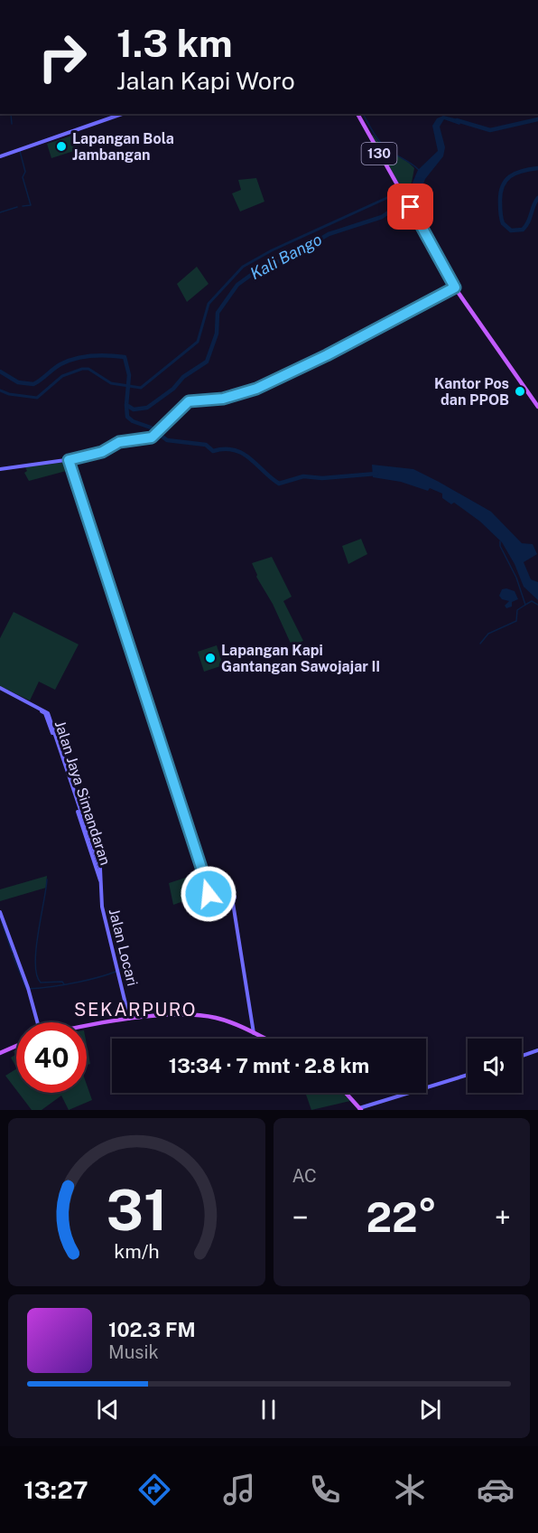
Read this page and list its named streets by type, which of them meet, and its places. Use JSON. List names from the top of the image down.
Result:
{
  "streets": {
    "main road": ["130"],
    "street": ["Jalan Jaya Simandaran", "Jalan Locari"]
  },
  "crossings": [
    ["Jalan Jaya Simandaran", "Jalan Locari"]
  ],
  "districts": ["SEKARPURO"],
  "water": ["Kali Bango"],
  "places": ["Lapangan Bola Jambangan", "Kantor Pos dan PPOB", "Lapangan Kapi Gantangan Sawojajar II"],
  "page": {
    "turn": ["1.3 km", "Jalan Kapi Woro"],
    "limit": "40",
    "trip": "13:34 · 7 mnt · 2.8 km",
    "tile": "AC",
    "heat": ["−", "22°", "+"],
    "song": ["102.3 FM", "Musik"],
    "tabs": "13:27",
    "gauge": ["31", "km/h"]
  }
}
